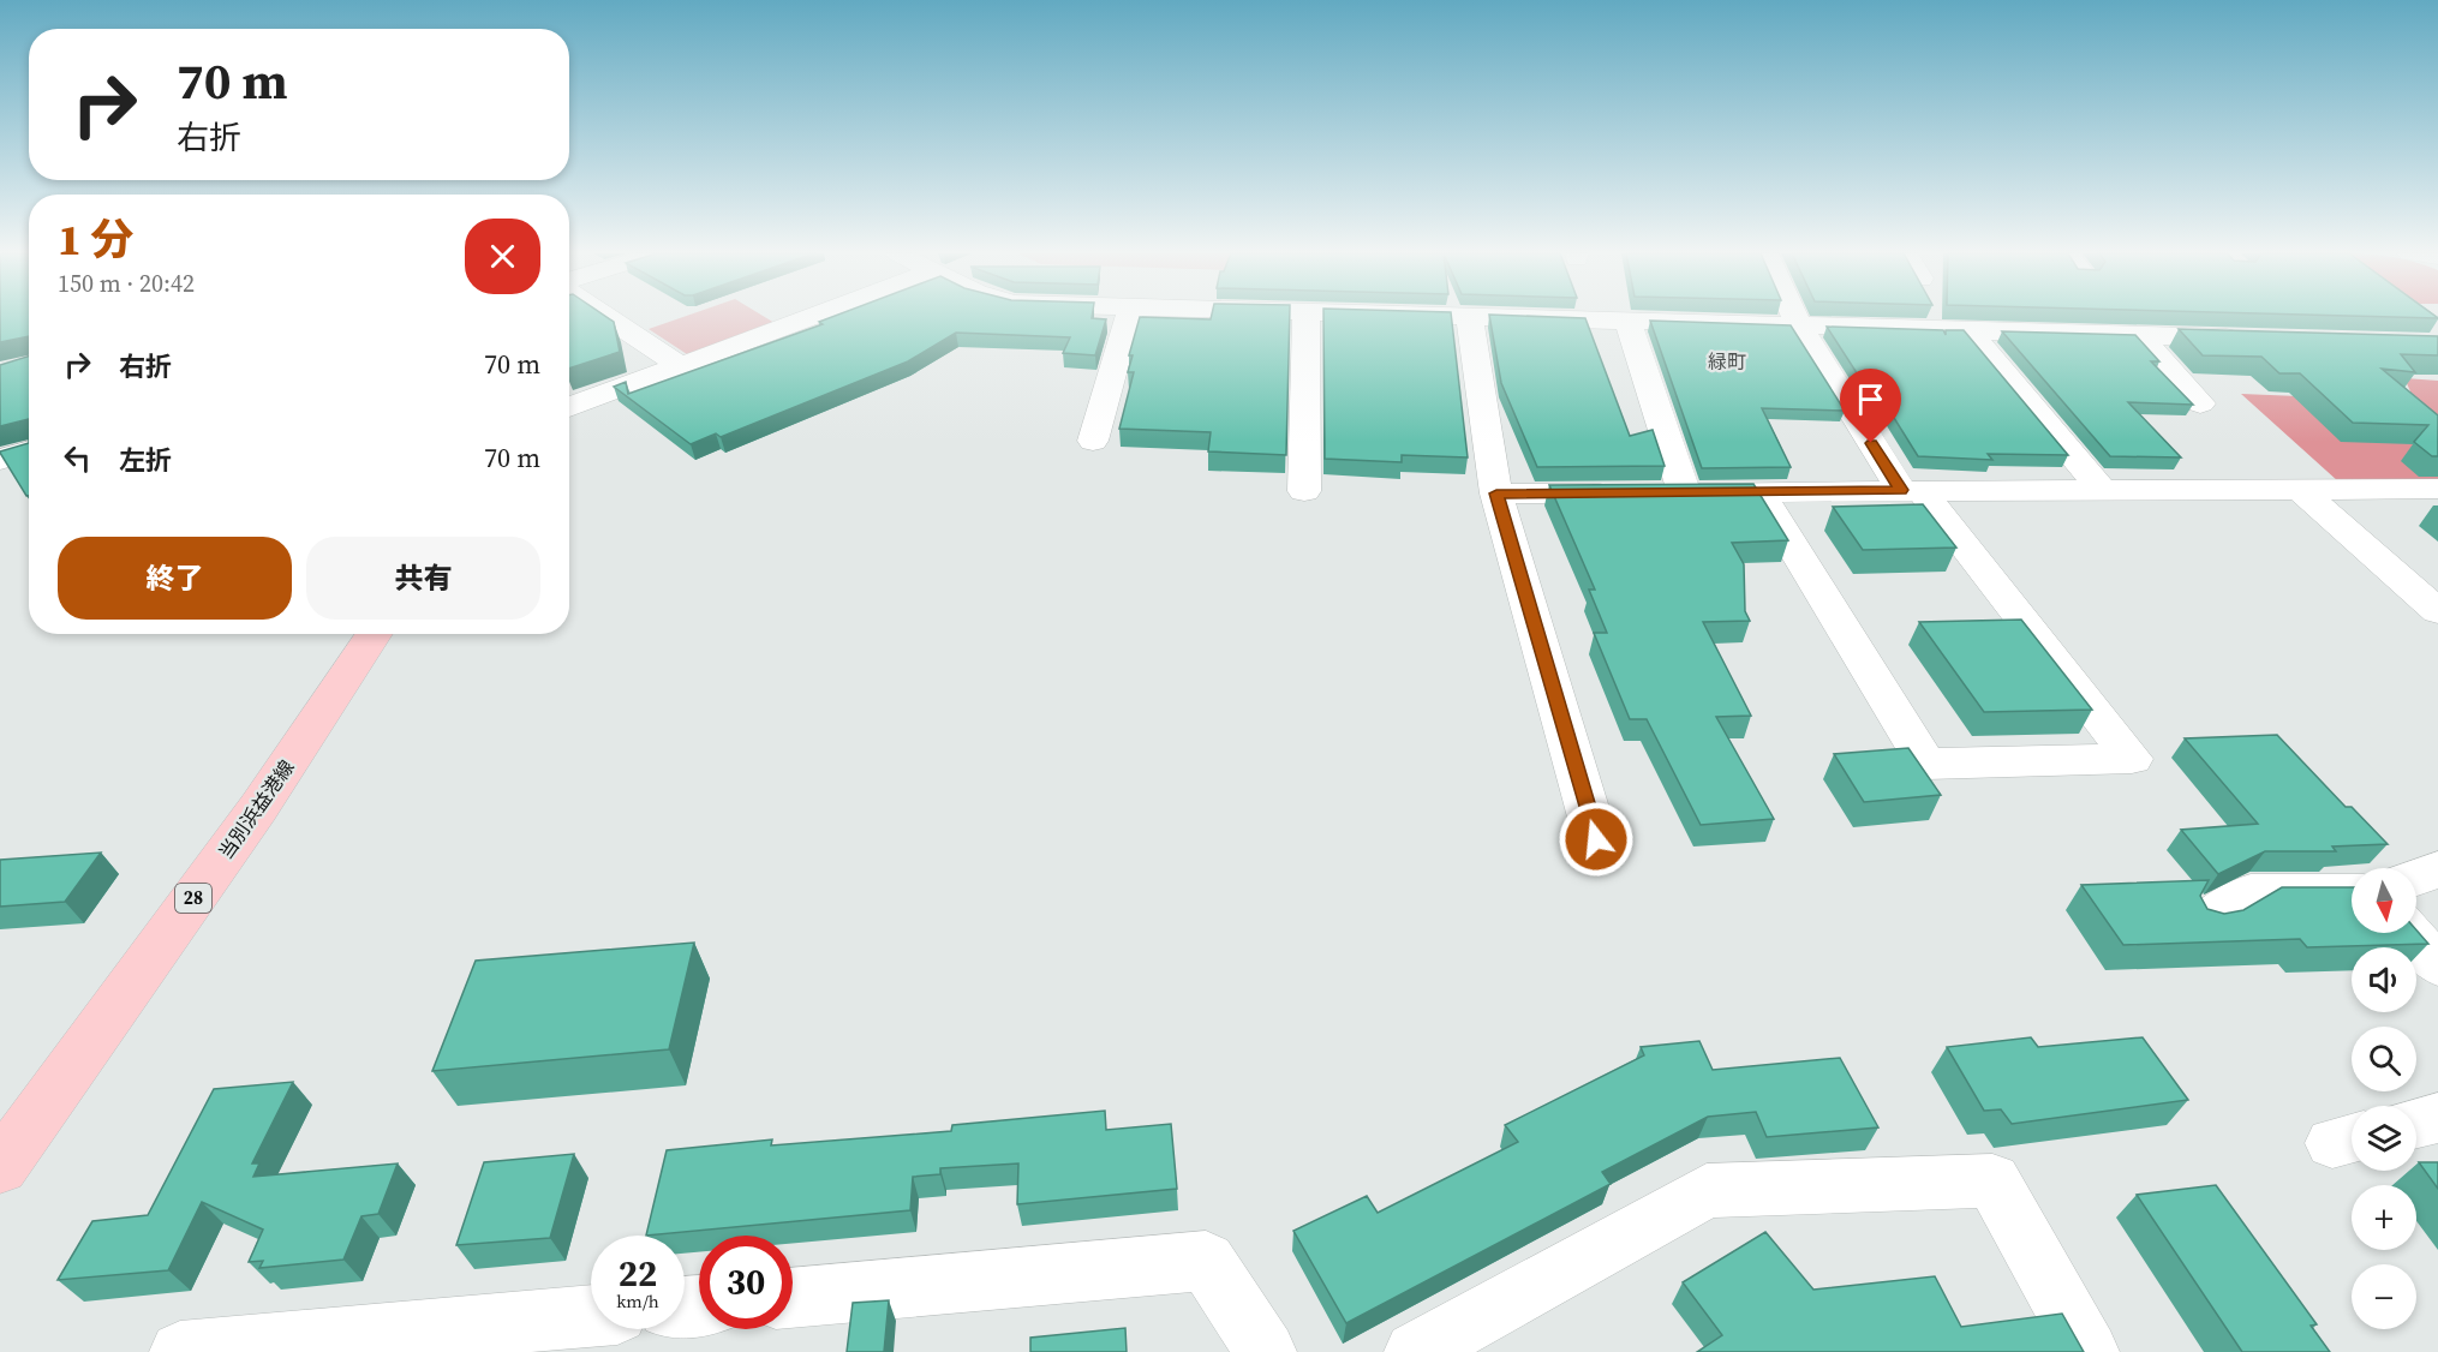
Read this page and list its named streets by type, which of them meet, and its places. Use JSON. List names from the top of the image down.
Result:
{
  "streets": {
    "main road": ["当別浜益港線", "28"]
  },
  "districts": ["緑町"],
  "north": "bottom",
  "page": {
    "turn": ["70 m", "右折"],
    "heading": ["1 分", "150 m · 20:42"],
    "list": [
      {
        "name": "右折",
        "value": "70 m"
      },
      {
        "name": "左折",
        "value": "70 m"
      }
    ],
    "buttons": ["終了", "共有"],
    "map_buttons": ["+", "−"],
    "speed": "22 km/h",
    "limit": "30"
  }
}
